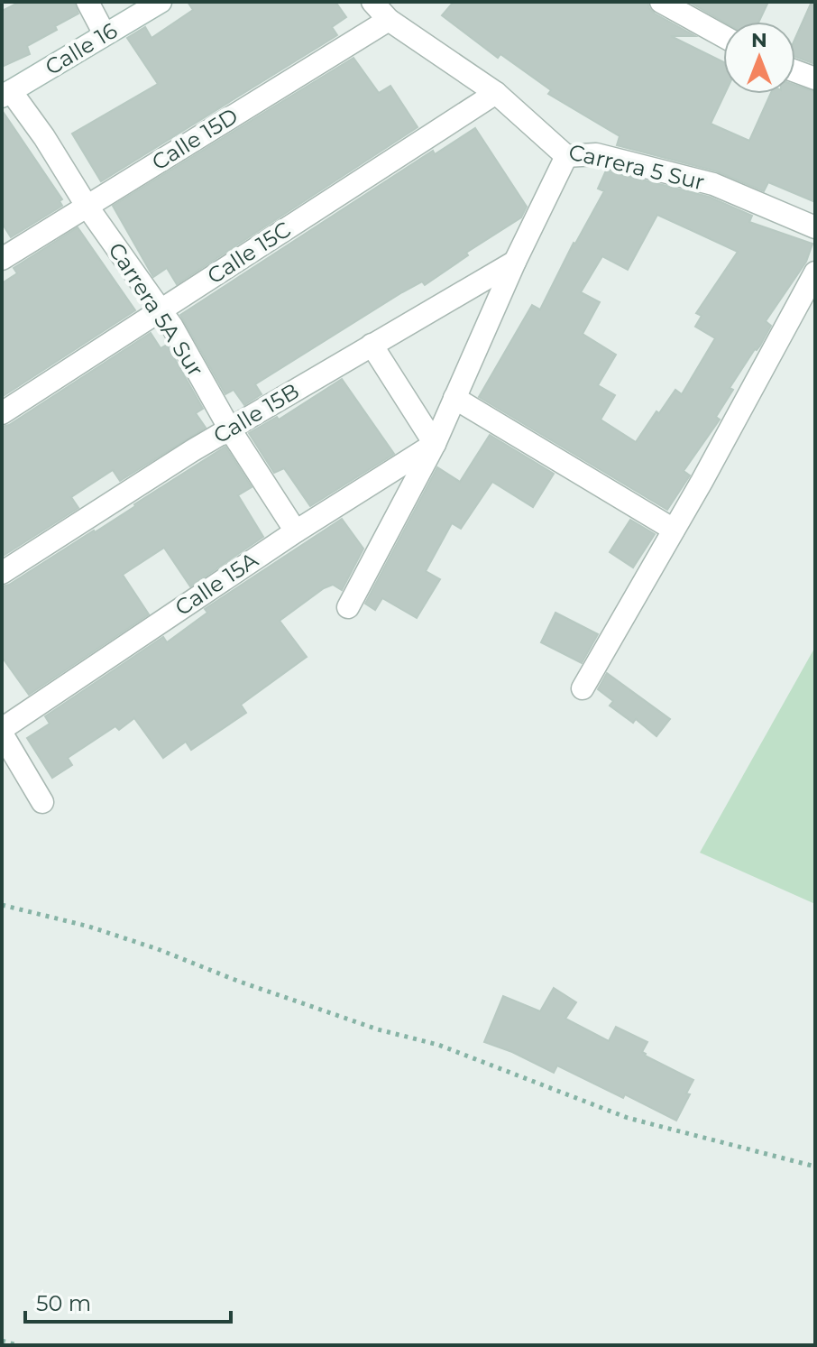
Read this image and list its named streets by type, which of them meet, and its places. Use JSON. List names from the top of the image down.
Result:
{
  "streets": {
    "street": [
      "Calle 16",
      "Calle 15D",
      "Carrera 5 Sur",
      "Calle 15C",
      "Carrera 5A Sur",
      "Calle 15B",
      "Calle 15A"
    ]
  },
  "crossings": [
    ["Calle 16", "Carrera 5A Sur"],
    ["Calle 15D", "Carrera 5 Sur"],
    ["Calle 15D", "Carrera 5A Sur"],
    ["Carrera 5 Sur", "Calle 15C"],
    ["Calle 15C", "Carrera 5A Sur"],
    ["Carrera 5A Sur", "Calle 15B"],
    ["Carrera 5A Sur", "Calle 15A"]
  ],
  "scale_bar": "50 m",
  "north": "top"
}
